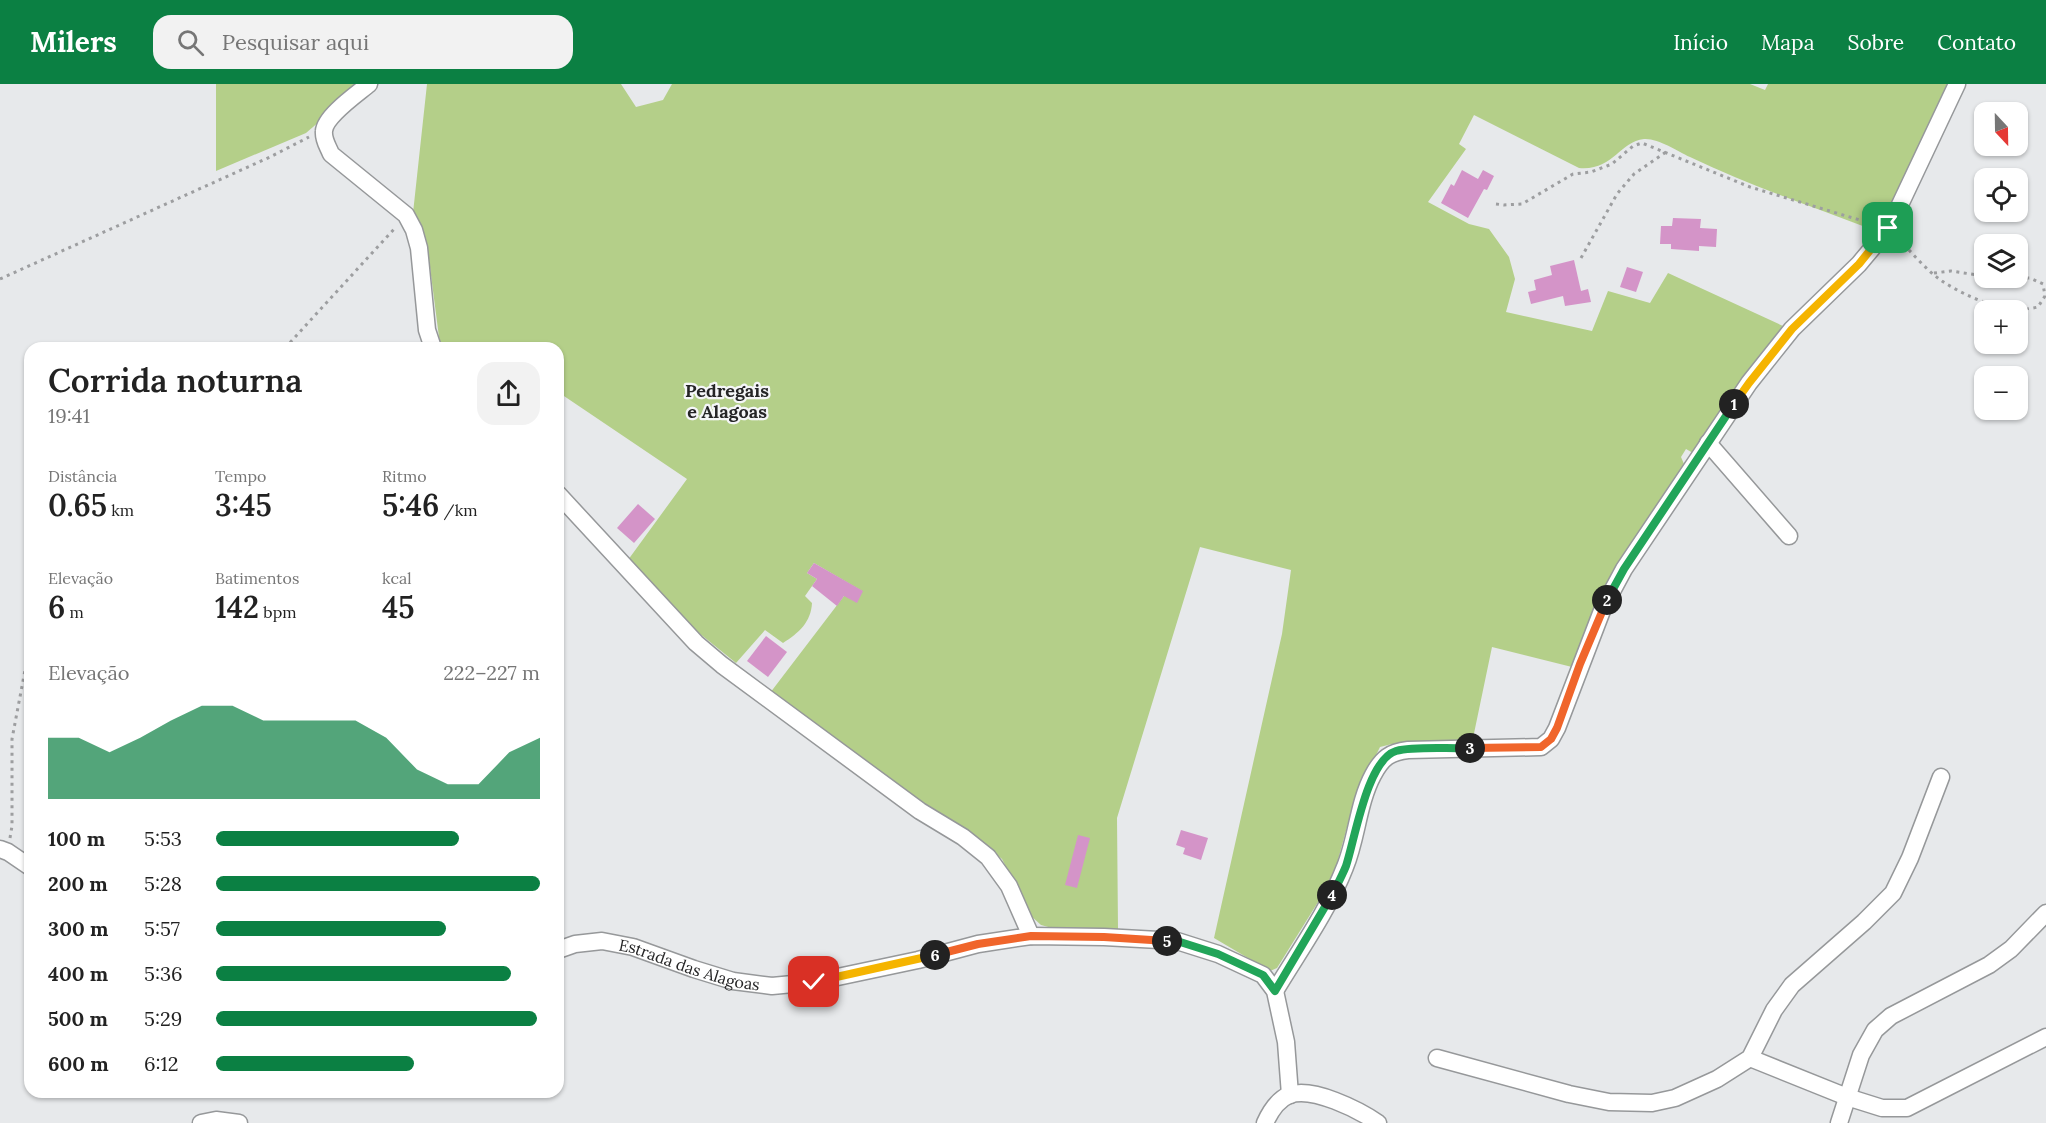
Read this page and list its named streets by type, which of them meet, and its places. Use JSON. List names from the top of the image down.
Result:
{
  "streets": {
    "street": ["Estrada das Alagoas"]
  },
  "districts": ["Pedregais e Alagoas"],
  "north": "bottom",
  "page": {
    "header": "Milers",
    "search": "Pesquisar aqui",
    "nav": [
      "Início",
      "Mapa",
      "Sobre",
      "Contato"
    ],
    "map_buttons": ["+", "−"],
    "heading": ["Corrida noturna", "19:41"],
    "pins": [
      "1",
      "2",
      "3",
      "4",
      "5",
      "6"
    ],
    "stats": [
      ["Distância", "0.65 km"],
      ["Tempo", "3:45"],
      ["Ritmo", "5:46 /km"],
      ["Elevação", "6 m"],
      ["Batimentos", "142 bpm"],
      ["kcal", "45"]
    ],
    "chart": ["Elevação", "222–227 m"],
    "list": [
      {
        "name": "100 m",
        "note": "5:53"
      },
      {
        "name": "200 m",
        "note": "5:28"
      },
      {
        "name": "300 m",
        "note": "5:57"
      },
      {
        "name": "400 m",
        "note": "5:36"
      },
      {
        "name": "500 m",
        "note": "5:29"
      },
      {
        "name": "600 m",
        "note": "6:12"
      }
    ]
  }
}
